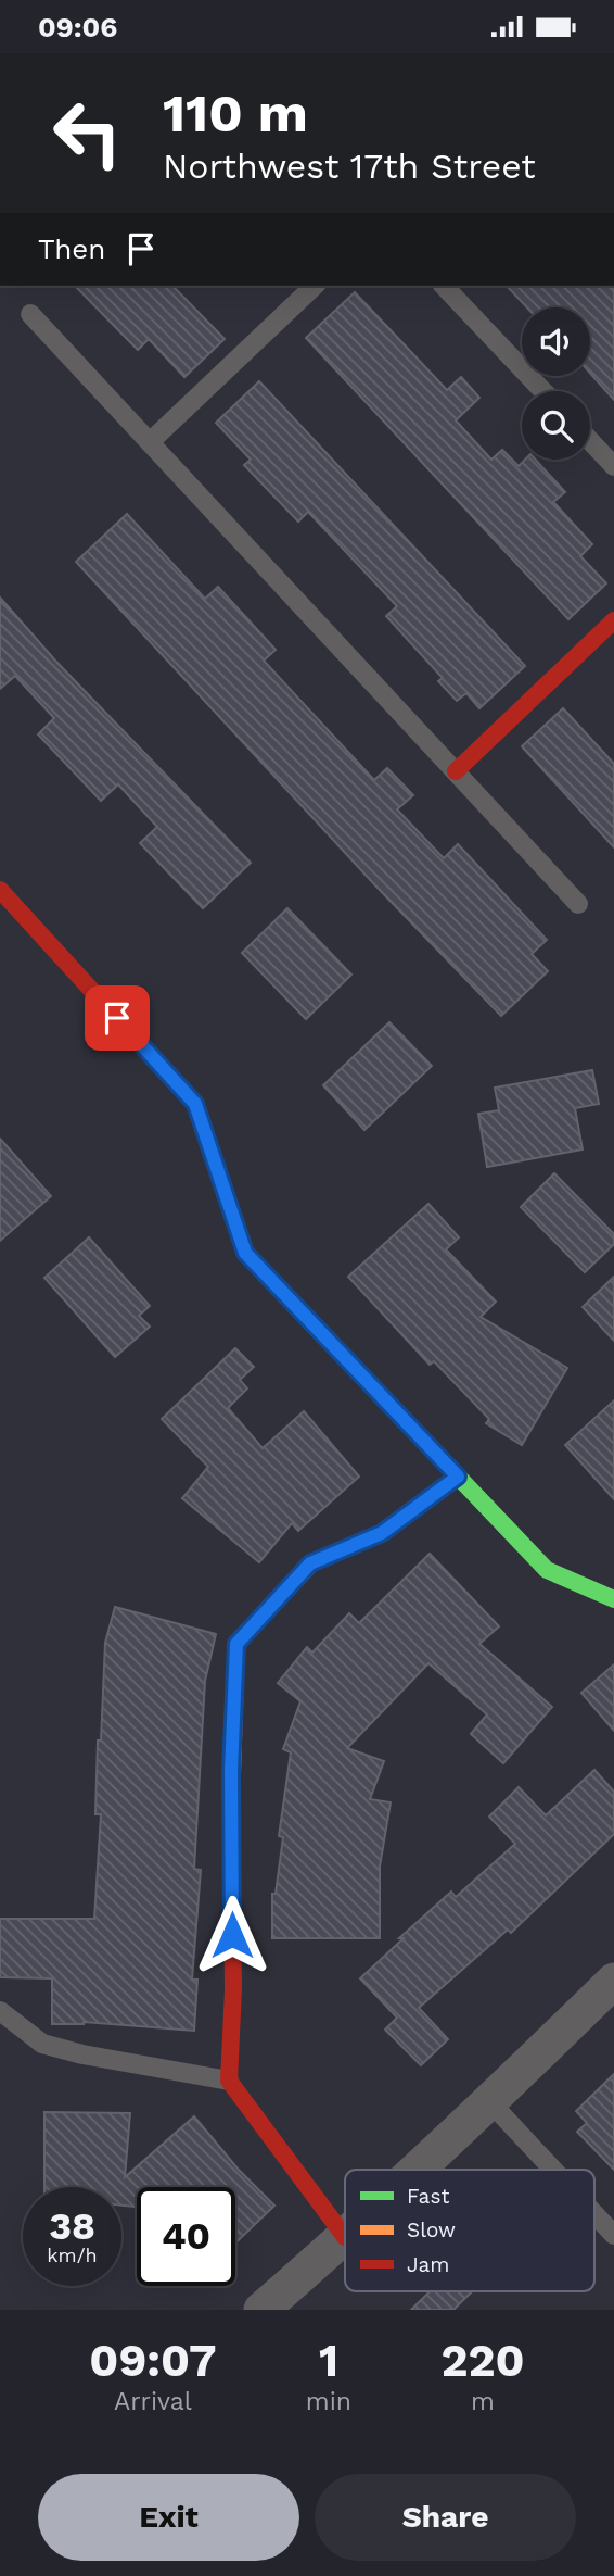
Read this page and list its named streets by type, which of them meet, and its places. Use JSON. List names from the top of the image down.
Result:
{
  "legend": ["Fast", "Slow", "Jam"],
  "page": {
    "status": "09:06",
    "turn": ["110 m", "Northwest 17th Street"],
    "then": "Then",
    "speed": "38 km/h",
    "limit": "40",
    "eta": [
      "09:07",
      "Arrival",
      "1",
      "min",
      "220",
      "m"
    ],
    "buttons": ["Exit", "Share"]
  }
}
